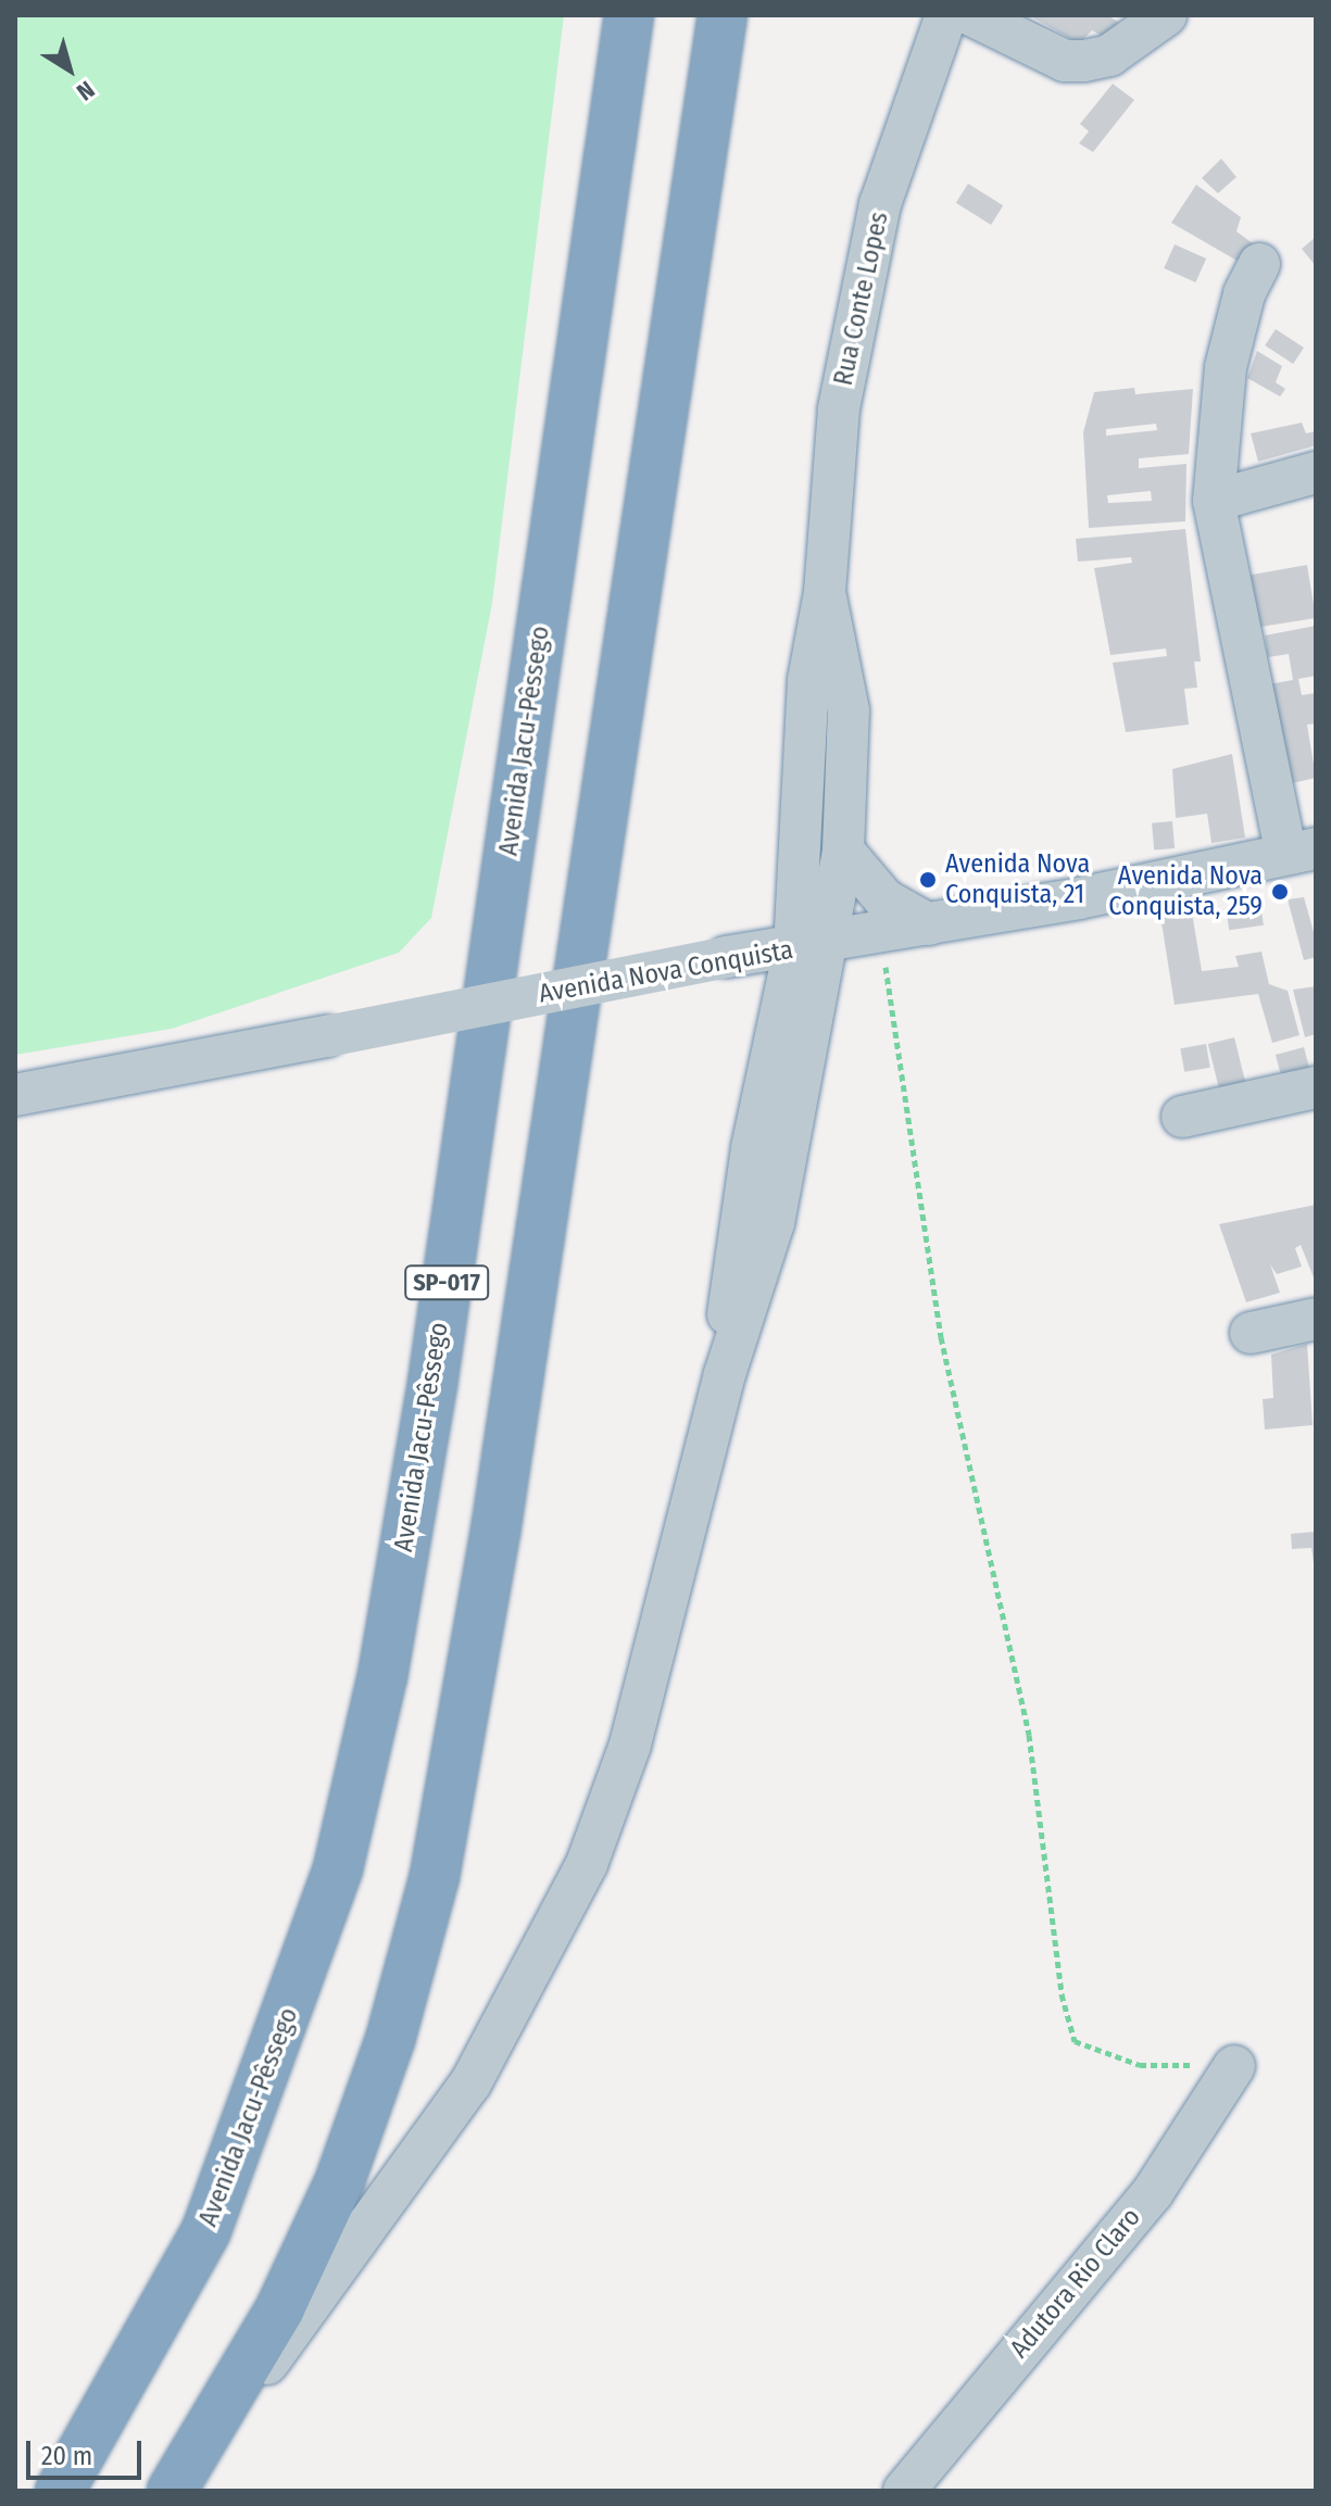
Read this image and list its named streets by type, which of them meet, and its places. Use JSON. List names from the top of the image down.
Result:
{
  "streets": {
    "highway": ["Avenida Jacu-Pêssego", "SP-017"],
    "street": ["Rua Conte Lopes", "Avenida Nova Conquista", "Adutora Rio Claro"]
  },
  "crossings": [
    ["Rua Conte Lopes", "Avenida Nova Conquista"]
  ],
  "places": ["Avenida Nova Conquista, 21", "Avenida Nova Conquista, 259"],
  "scale_bar": "20 m",
  "north": "bottom right"
}
